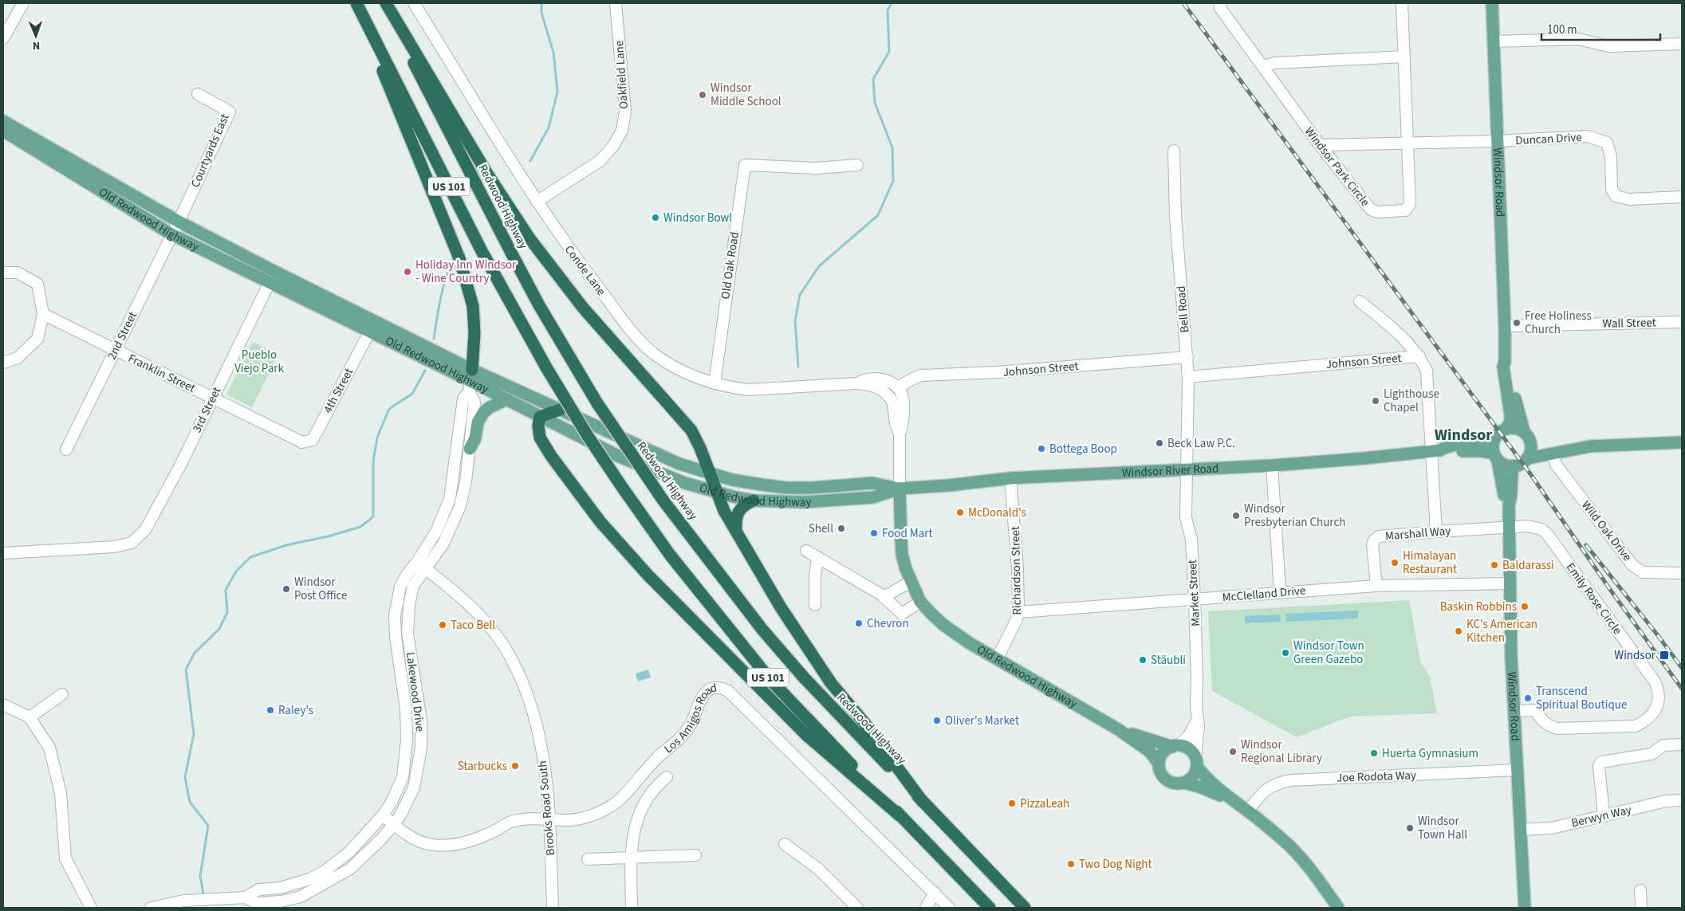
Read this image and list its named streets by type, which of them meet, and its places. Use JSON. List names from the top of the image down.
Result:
{
  "streets": {
    "highway": ["US 101", "Redwood Highway"],
    "main road": ["Windsor Road", "Old Redwood Highway", "Windsor River Road"],
    "street": [
      "Oakfield Lane",
      "Duncan Drive",
      "Courtyards East",
      "Windsor Park Circle",
      "Old Oak Road",
      "Conde Lane",
      "Bell Road",
      "Wall Street",
      "2nd Street",
      "Johnson Street",
      "Franklin Street",
      "4th Street",
      "3rd Street",
      "Wild Oak Drive",
      "Marshall Way",
      "Richardson Street",
      "Market Street",
      "McClelland Drive",
      "Emily Rose Circle",
      "Lakewood Drive",
      "Los Amigos Road",
      "Joe Rodota Way",
      "Brooks Road South",
      "Berwyn Way"
    ]
  },
  "crossings": [
    ["Oakfield Lane", "Conde Lane"],
    ["Duncan Drive", "Windsor Park Circle"],
    ["Duncan Drive", "Windsor Road"],
    ["Courtyards East", "Old Redwood Highway"],
    ["Courtyards East", "2nd Street"],
    ["Windsor Road", "Wall Street"],
    ["Windsor Road", "Windsor River Road"],
    ["Windsor Road", "Marshall Way"],
    ["Windsor Road", "McClelland Drive"],
    ["Windsor Road", "Emily Rose Circle"],
    ["Windsor Road", "Joe Rodota Way"],
    ["Windsor Road", "Berwyn Way"],
    ["Old Redwood Highway", "Conde Lane"],
    ["Old Redwood Highway", "2nd Street"],
    ["Old Redwood Highway", "4th Street"],
    ["Old Redwood Highway", "3rd Street"],
    ["Old Redwood Highway", "Windsor River Road"],
    ["Old Redwood Highway", "Richardson Street"],
    ["Old Redwood Highway", "Market Street"],
    ["Old Redwood Highway", "Lakewood Drive"],
    ["Old Oak Road", "Conde Lane"],
    ["Conde Lane", "Johnson Street"],
    ["Conde Lane", "Windsor River Road"],
    ["Bell Road", "Johnson Street"],
    ["Bell Road", "Windsor River Road"],
    ["Bell Road", "Market Street"],
    ["2nd Street", "Franklin Street"],
    ["Franklin Street", "4th Street"],
    ["Franklin Street", "3rd Street"],
    ["Windsor River Road", "Richardson Street"],
    ["Windsor River Road", "Market Street"],
    ["Marshall Way", "McClelland Drive"],
    ["Marshall Way", "Emily Rose Circle"],
    ["Richardson Street", "McClelland Drive"],
    ["Market Street", "McClelland Drive"],
    ["Lakewood Drive", "Los Amigos Road"],
    ["Lakewood Drive", "Brooks Road South"],
    ["Los Amigos Road", "Brooks Road South"]
  ],
  "districts": ["Windsor"],
  "parks": ["Pueblo Viejo Park"],
  "places": {
    "other": [
      "Windsor Middle School",
      "Windsor Bowl",
      "Holiday Inn Windsor - Wine Country",
      "Free Holiness Church",
      "Lighthouse Chapel",
      "Beck Law P.C.",
      "Bottega Boop",
      "McDonald's",
      "Windsor Presbyterian Church",
      "Shell",
      "Food Mart",
      "Himalayan Restaurant",
      "Baldarassi",
      "Windsor Post Office",
      "Baskin Robbins",
      "Chevron",
      "Taco Bell",
      "KC's American Kitchen",
      "Windsor Town Green Gazebo",
      "Stäubli",
      "Transcend Spiritual Boutique",
      "Raley's",
      "Oliver's Market",
      "Windsor Regional Library",
      "Huerta Gymnasium",
      "Starbucks",
      "PizzaLeah",
      "Windsor Town Hall",
      "Two Dog Night"
    ],
    "transit": ["Windsor"]
  },
  "scale_bar": "100 m",
  "north": "bottom"
}
